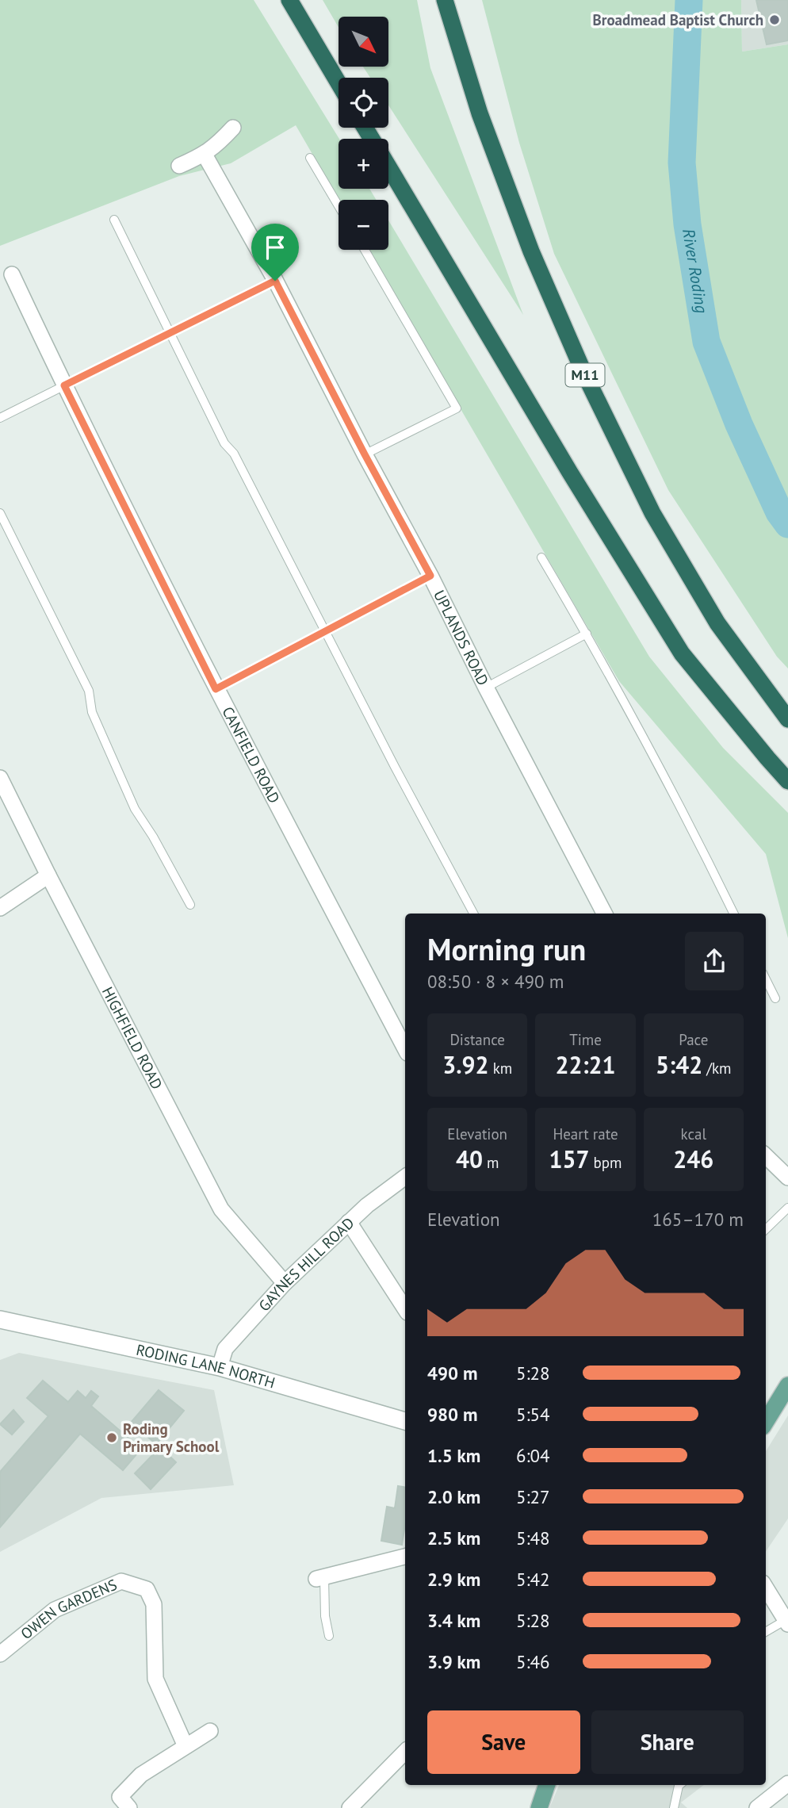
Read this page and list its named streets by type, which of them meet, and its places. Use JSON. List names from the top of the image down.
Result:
{
  "streets": {
    "highway": ["M11"],
    "street": [
      "UPLANDS ROAD",
      "CANFIELD ROAD",
      "HIGHFIELD ROAD",
      "GAYNES HILL ROAD",
      "RODING LANE NORTH",
      "OWEN GARDENS"
    ]
  },
  "crossings": [
    ["HIGHFIELD ROAD", "GAYNES HILL ROAD"],
    ["GAYNES HILL ROAD", "RODING LANE NORTH"]
  ],
  "water": ["River Roding"],
  "places": ["Broadmead Baptist Church", "Roding Primary School"],
  "north": "bottom right",
  "page": {
    "map_buttons": ["+", "−"],
    "heading": ["Morning run", "08:50 · 8 × 490 m"],
    "stats": [
      ["Distance", "3.92 km"],
      ["Time", "22:21"],
      ["Pace", "5:42 /km"],
      ["Elevation", "40 m"],
      ["Heart rate", "157 bpm"],
      ["kcal", "246"]
    ],
    "chart": ["Elevation", "165–170 m"],
    "list": [
      {
        "name": "490 m",
        "note": "5:28"
      },
      {
        "name": "980 m",
        "note": "5:54"
      },
      {
        "name": "1.5 km",
        "note": "6:04"
      },
      {
        "name": "2.0 km",
        "note": "5:27"
      },
      {
        "name": "2.5 km",
        "note": "5:48"
      },
      {
        "name": "2.9 km",
        "note": "5:42"
      },
      {
        "name": "3.4 km",
        "note": "5:28"
      },
      {
        "name": "3.9 km",
        "note": "5:46"
      }
    ],
    "buttons": ["Save", "Share"]
  }
}
